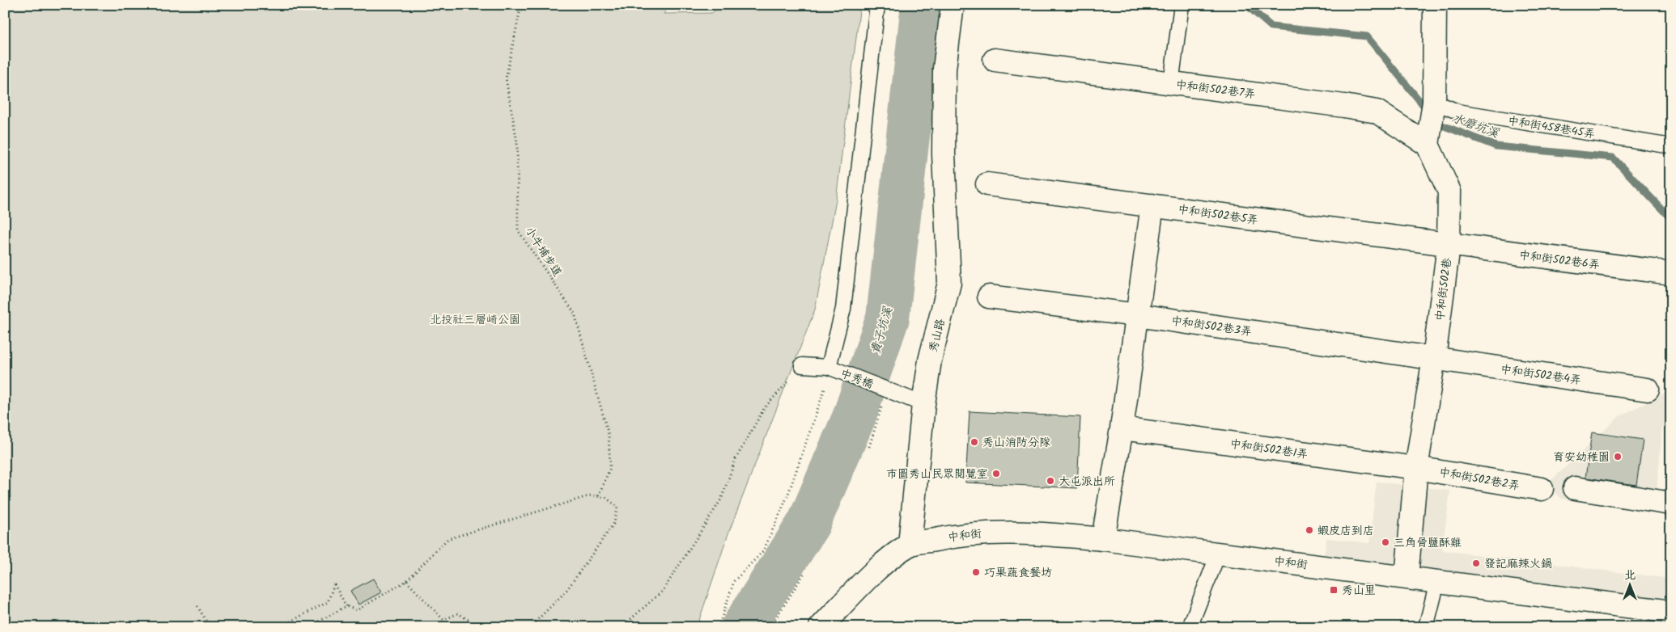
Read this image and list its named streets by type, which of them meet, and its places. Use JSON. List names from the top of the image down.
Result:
{
  "streets": {
    "street": [
      "中和街502巷7弄",
      "中和街502巷5弄",
      "中和街502巷6弄",
      "中和街502巷",
      "中和街502巷3弄",
      "秀山路",
      "中和街502巷4弄",
      "中和街502巷1弄",
      "中和街502巷2弄",
      "中和街"
    ],
    "lane": ["中和街458巷45弄", "中秀橋"],
    "path": ["小牛埔步道"]
  },
  "crossings": [
    ["中和街502巷7弄", "中和街502巷"],
    ["中和街502巷5弄", "中和街502巷6弄"],
    ["中和街502巷5弄", "中和街502巷"],
    ["中和街502巷6弄", "中和街502巷"],
    ["中和街502巷", "中和街502巷3弄"],
    ["中和街502巷", "中和街502巷4弄"],
    ["中和街502巷", "中和街502巷1弄"],
    ["中和街502巷", "中和街502巷2弄"],
    ["中和街502巷", "中和街"],
    ["中和街502巷3弄", "中和街502巷4弄"],
    ["秀山路", "中秀橋"],
    ["秀山路", "中和街"],
    ["中和街502巷1弄", "中和街502巷2弄"]
  ],
  "water": ["水磨坑溪", "貴子坑溪"],
  "parks": ["北投社三層崎公園"],
  "places": {
    "other": [
      "秀山消防分隊",
      "育安幼稚園",
      "市圖秀山民眾閱覽室",
      "大屯派出所",
      "蝦皮店到店",
      "三角骨鹽酥雞",
      "發記麻辣火鍋",
      "巧果蔬食餐坊"
    ],
    "transit": ["秀山里"]
  },
  "north": "top"
}
